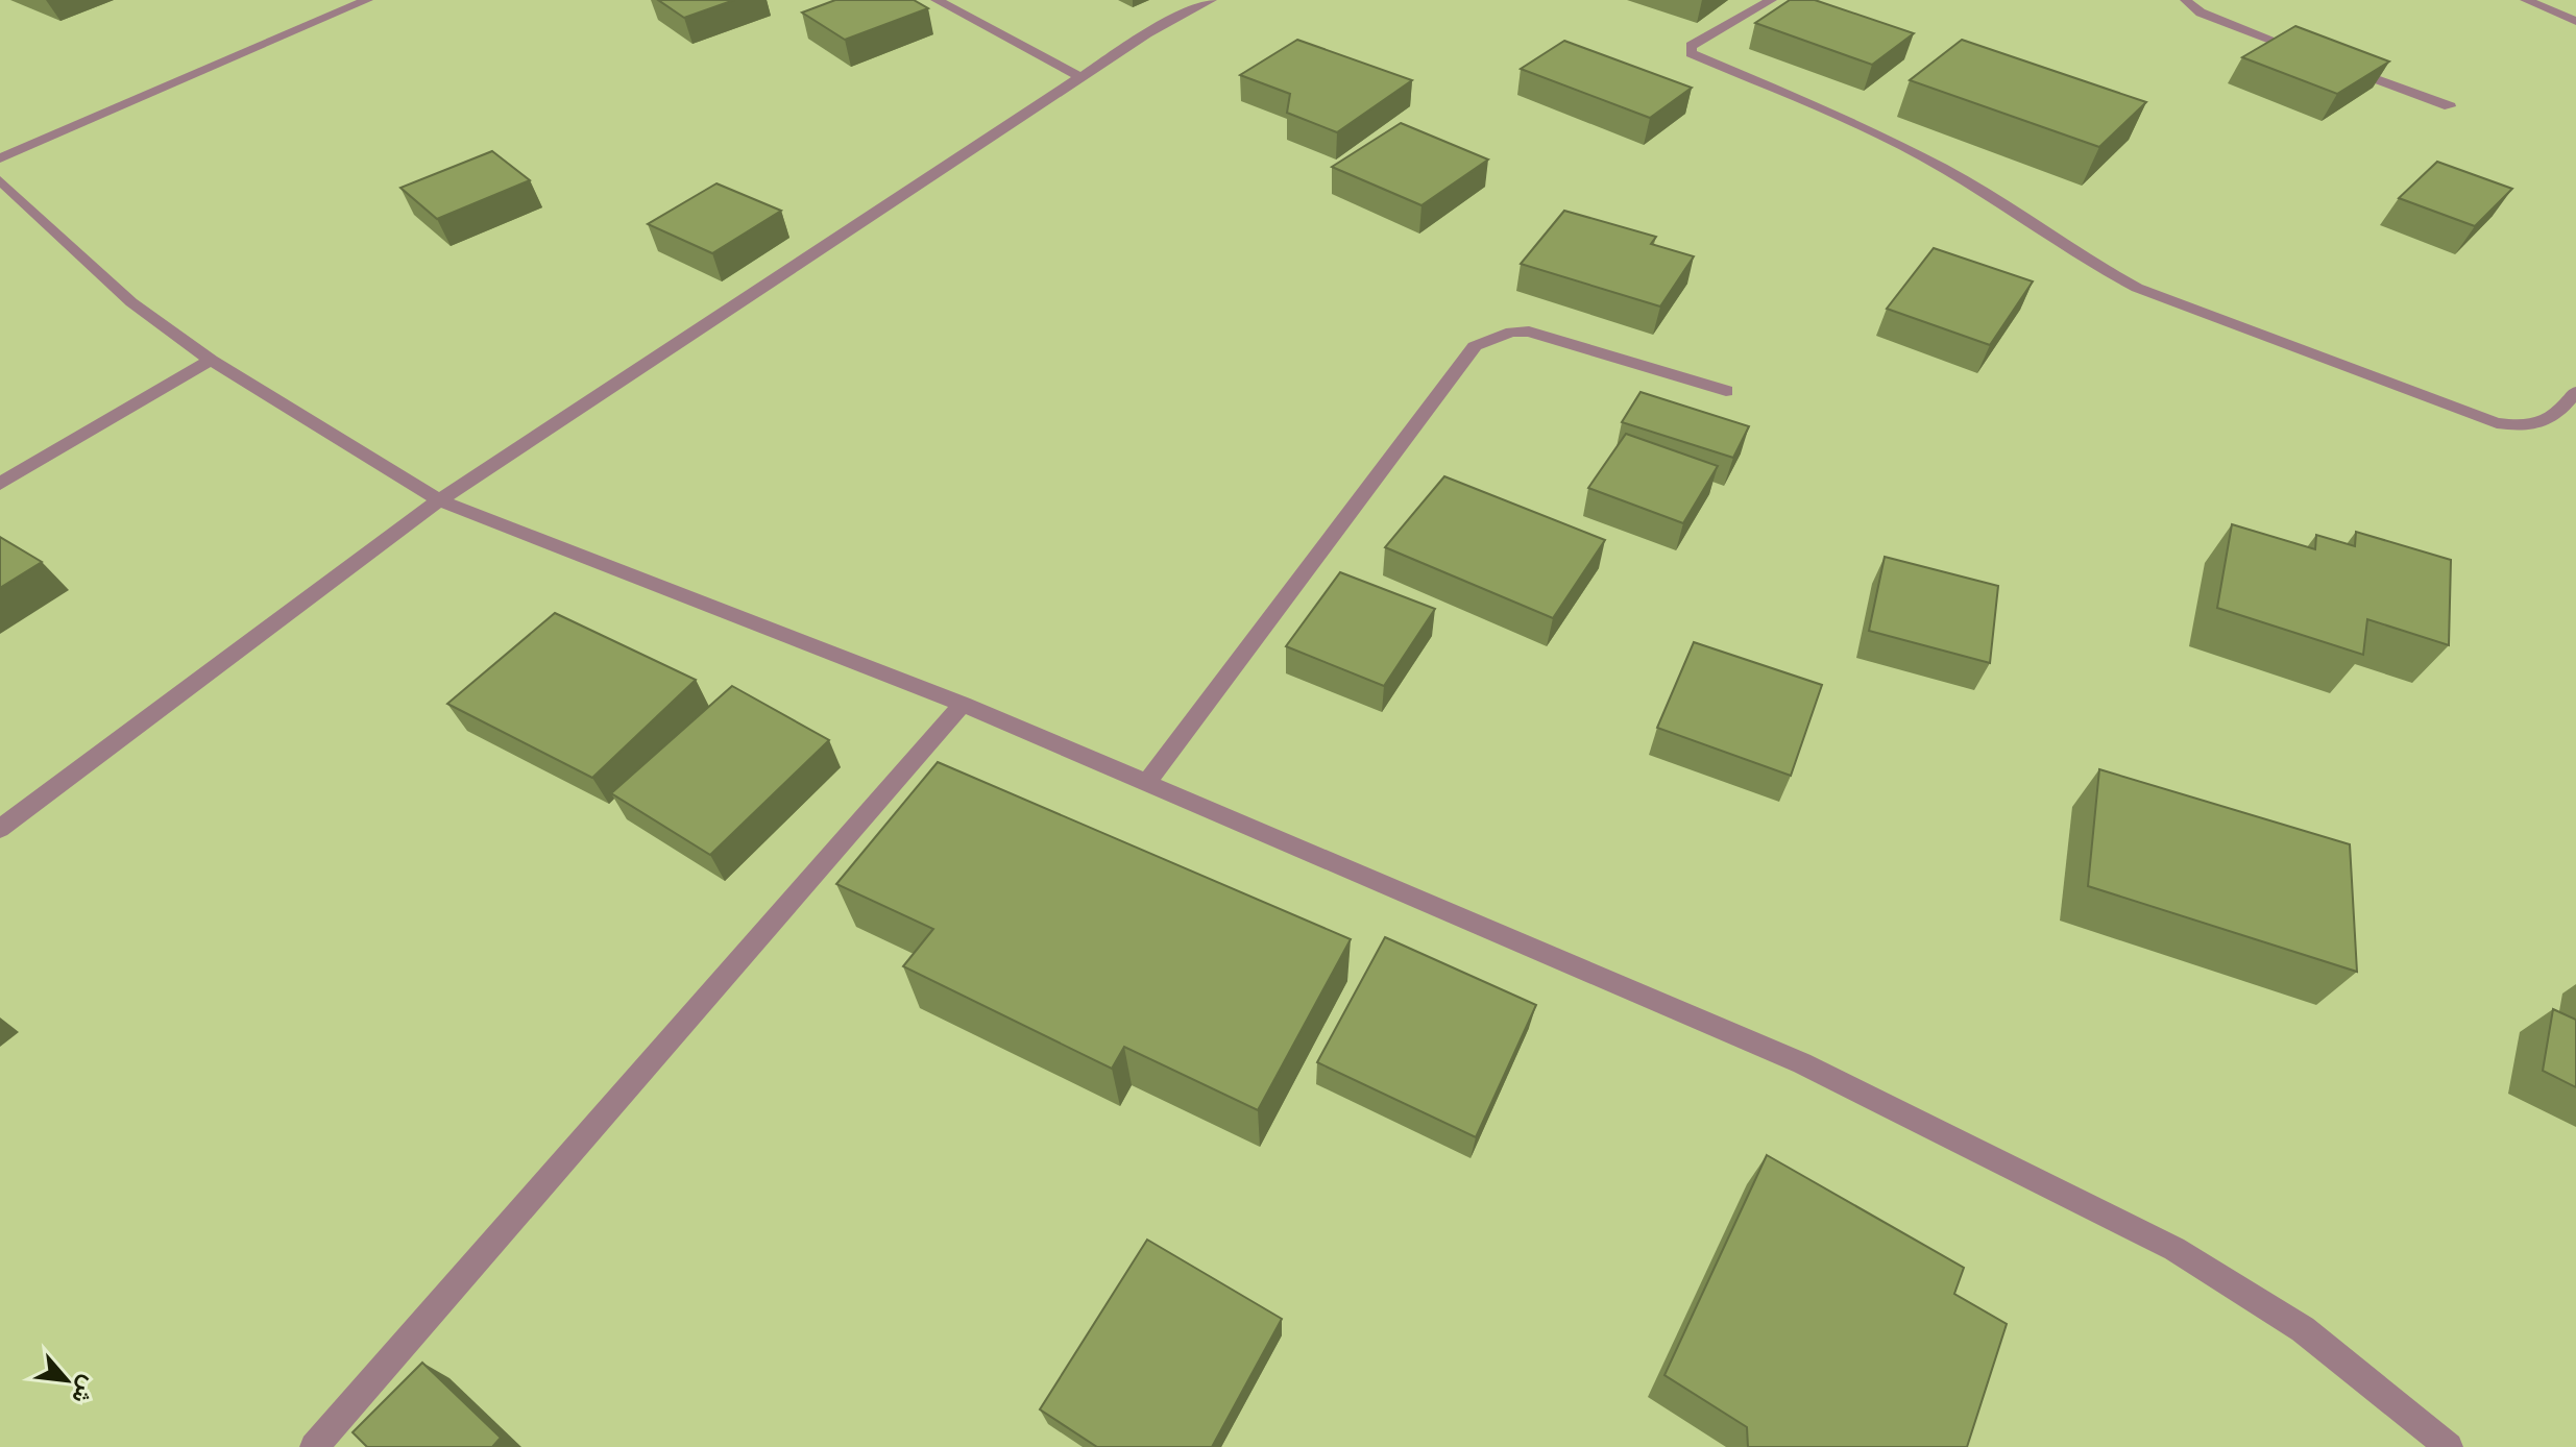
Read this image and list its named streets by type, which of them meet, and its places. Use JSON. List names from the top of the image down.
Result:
{
  "north": "bottom right"
}
